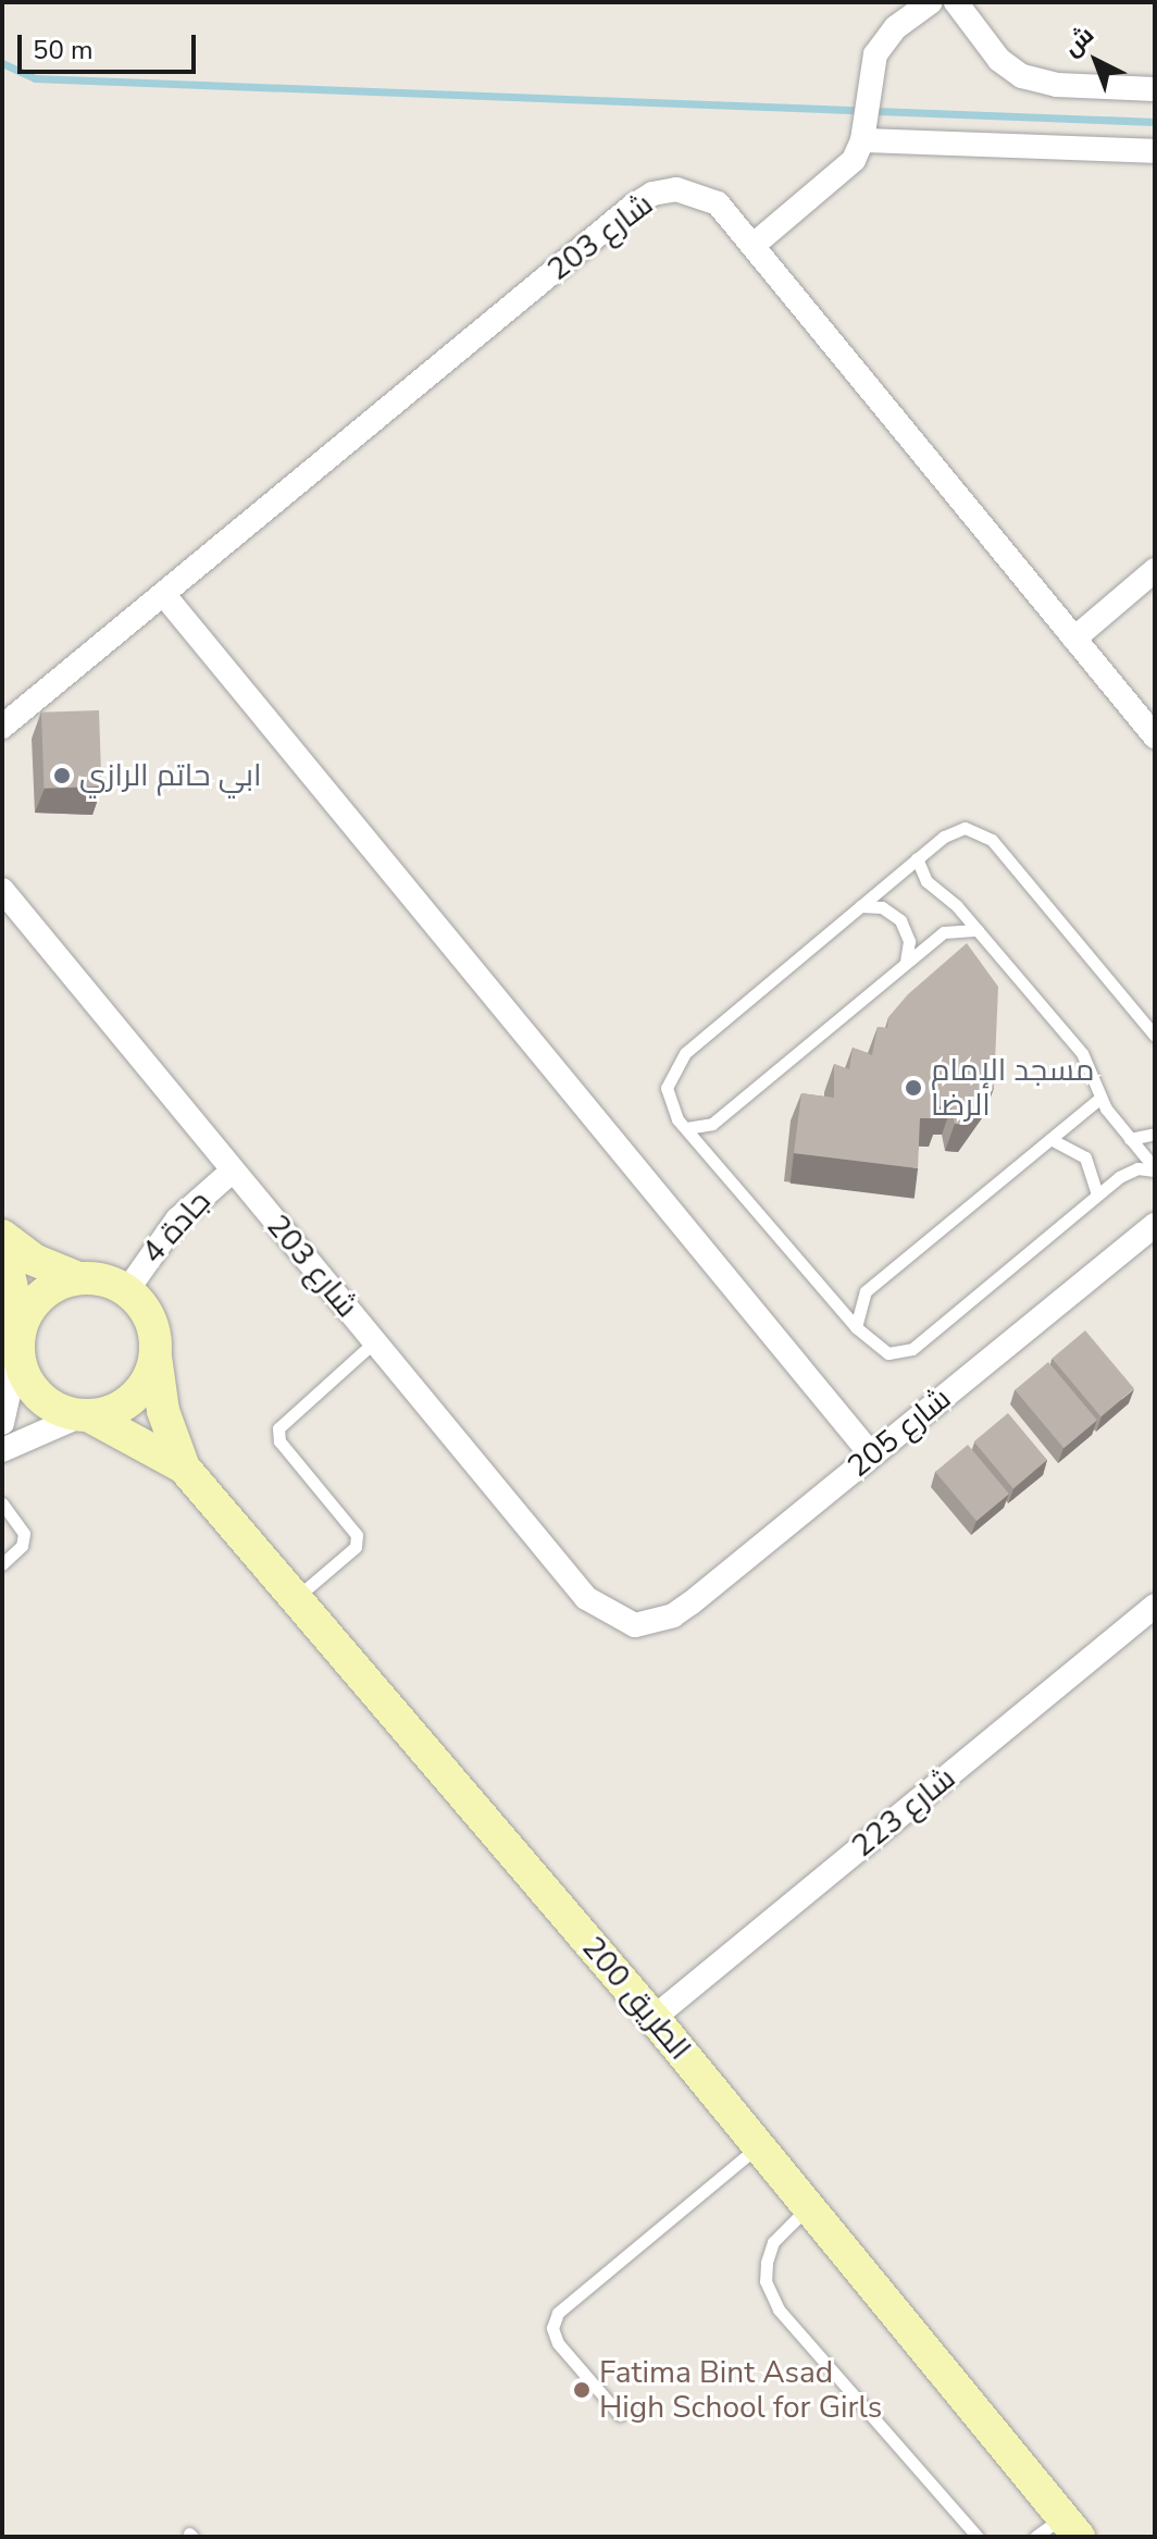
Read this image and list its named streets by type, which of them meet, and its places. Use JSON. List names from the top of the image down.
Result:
{
  "streets": {
    "main road": ["الطريق 200"],
    "street": [
      "شارع 203",
      "جادة 4",
      "شارع 205",
      "شارع 223"
    ]
  },
  "crossings": [
    ["شارع 203", "جادة 4"],
    ["شارع 203", "شارع 205"],
    ["جادة 4", "الطريق 200"],
    ["شارع 223", "الطريق 200"]
  ],
  "places": ["ابي حاتم الرازي", "مسجد الإمام الرضا", "Fatima Bint Asad High School for Girls"],
  "scale_bar": "50 m",
  "north": "top left"
}
